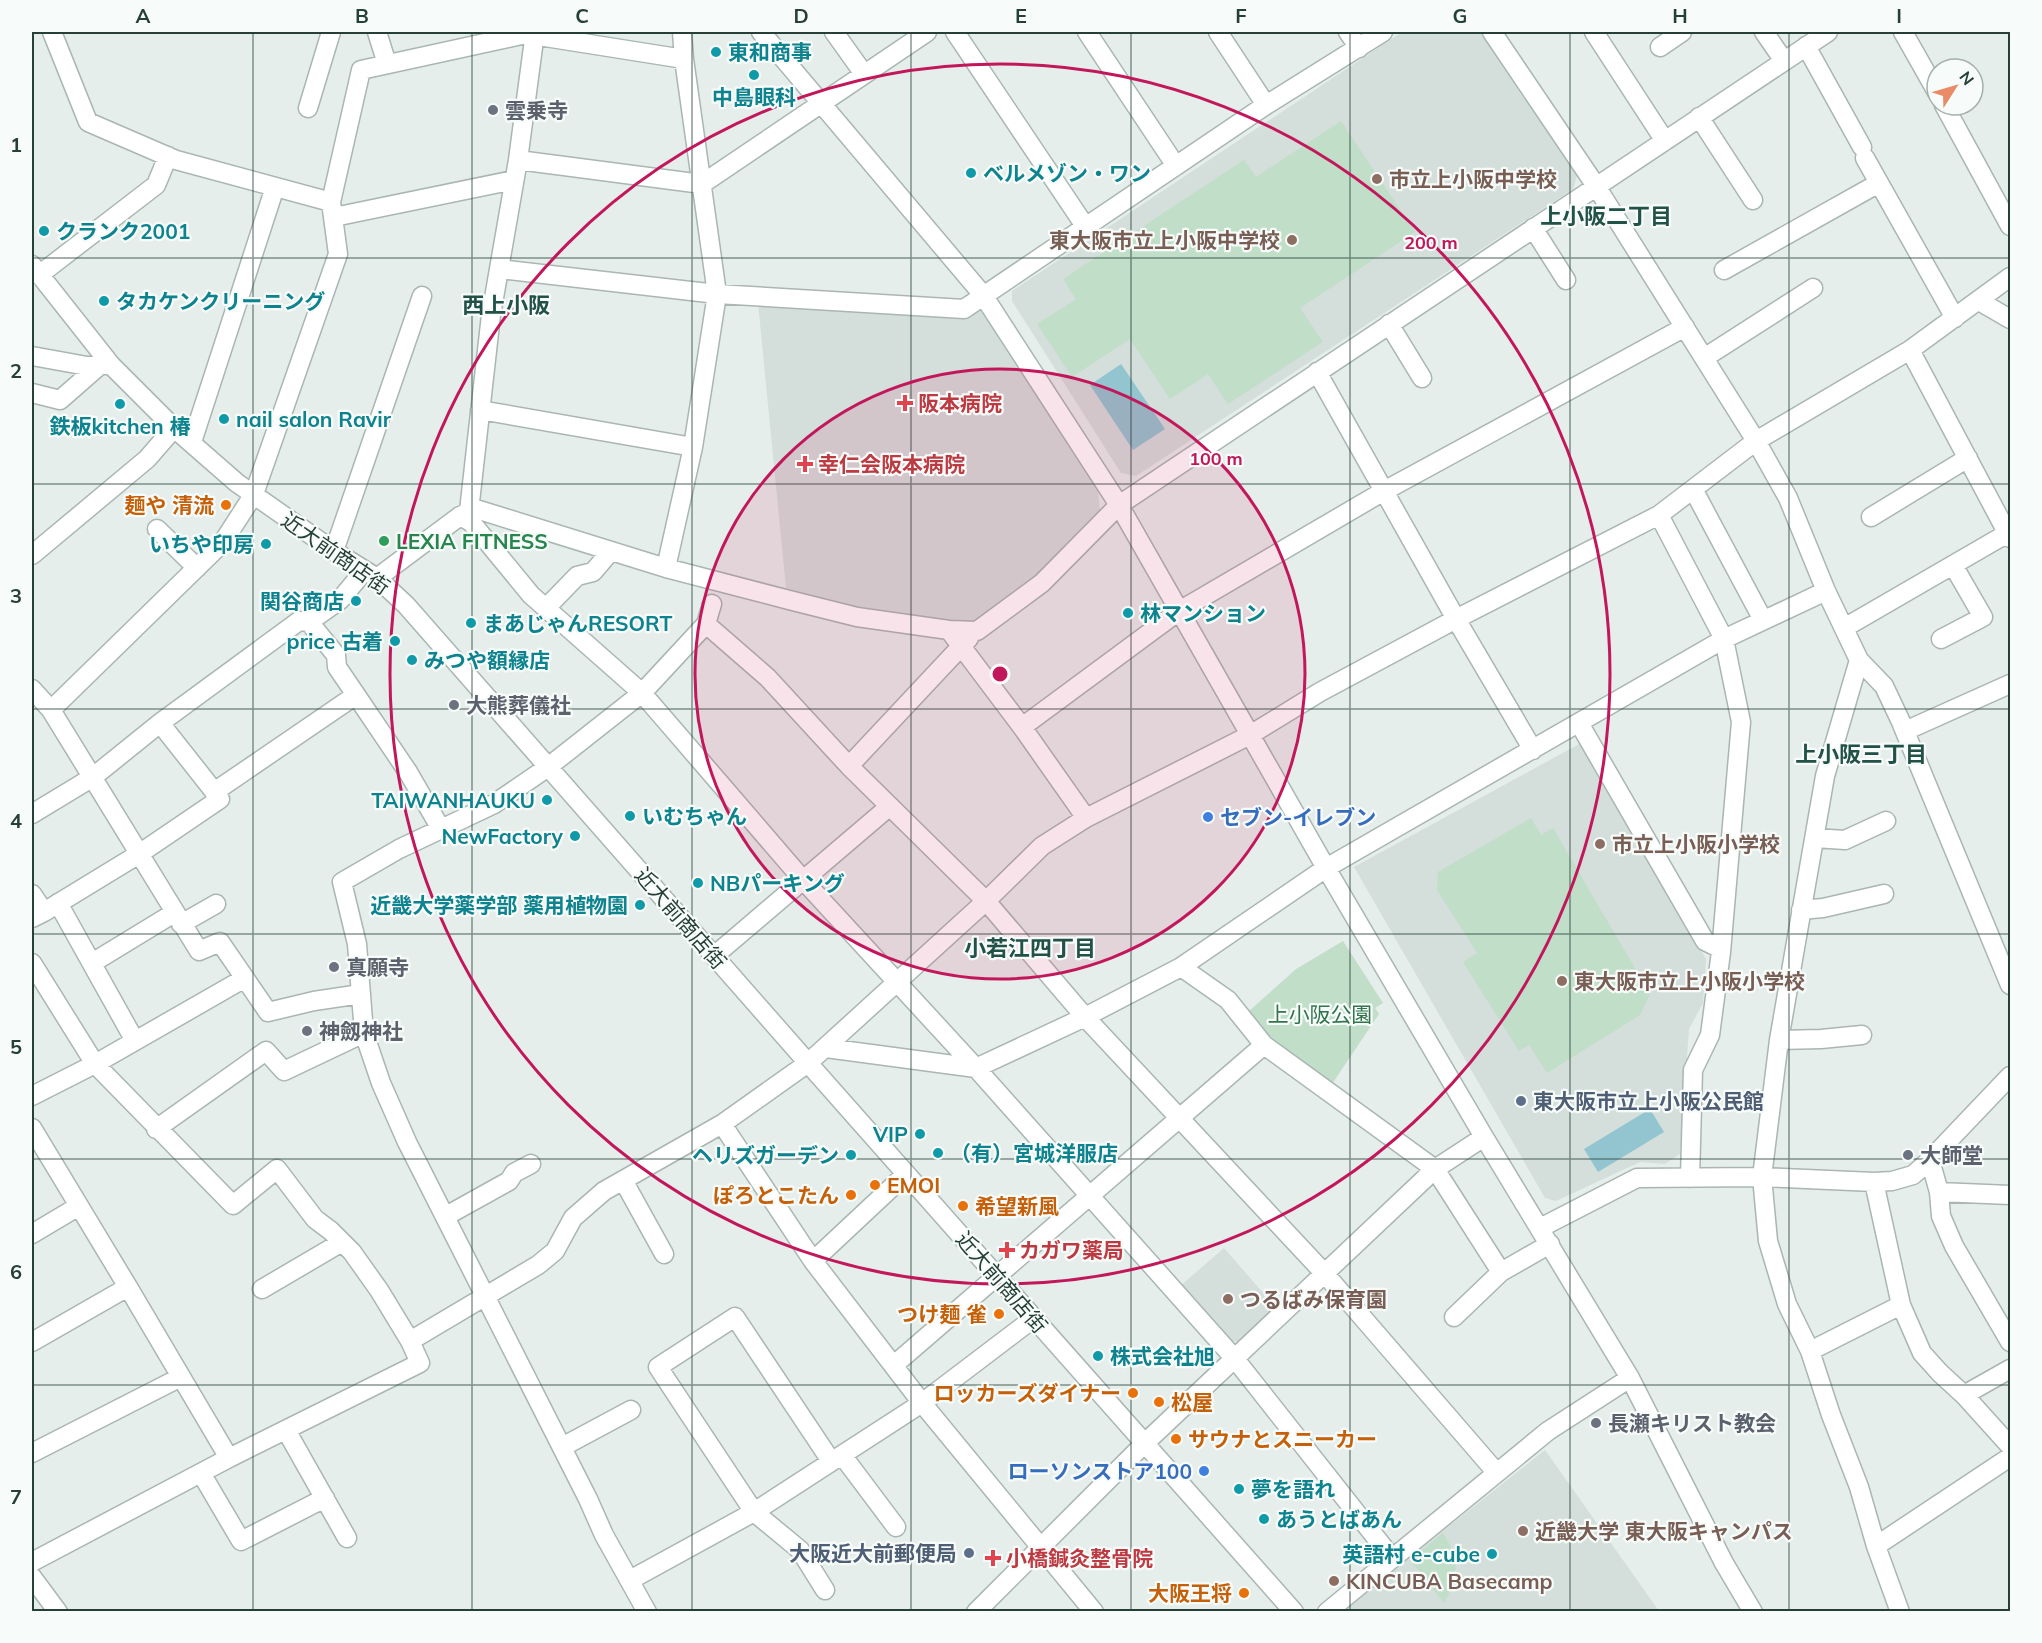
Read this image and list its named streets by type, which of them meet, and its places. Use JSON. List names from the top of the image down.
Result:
{
  "streets": {
    "street": ["近大前商店街"]
  },
  "districts": [
    "上小阪二丁目",
    "西上小阪",
    "上小阪三丁目",
    "小若江四丁目"
  ],
  "parks": ["上小阪公園"],
  "places": {
    "other": [
      "東和商事",
      "中島眼科",
      "雲乗寺",
      "ベルメゾン・ワン",
      "市立上小阪中学校",
      "クランク2001",
      "東大阪市立上小阪中学校",
      "タカケンクリーニング",
      "鉄板kitchen 椿",
      "nail salon Ravir",
      "麺や 清流",
      "LEXIA FITNESS",
      "いちや印房",
      "関谷商店",
      "林マンション",
      "まあじゃんRESORT",
      "price 古着",
      "みつや額縁店",
      "大熊葬儀社",
      "TAIWANHAUKU",
      "いむちゃん",
      "セブン-イレブン",
      "NewFactory",
      "市立上小阪小学校",
      "NBパーキング",
      "近畿大学薬学部 薬用植物園",
      "真願寺",
      "東大阪市立上小阪小学校",
      "神劔神社",
      "東大阪市立上小阪公民館",
      "VIP",
      "（有）宮城洋服店",
      "ヘリズガーデン",
      "大師堂",
      "EMOI",
      "ぽろとこたん",
      "希望新風",
      "つるばみ保育園",
      "つけ麺 雀",
      "株式会社旭",
      "ロッカーズダイナー",
      "松屋",
      "長瀬キリスト教会",
      "サウナとスニーカー",
      "ローソンストア100",
      "夢を語れ",
      "あうとばあん",
      "近畿大学 東大阪キャンパス",
      "大阪近大前郵便局",
      "英語村 e-cube",
      "KINCUBA Basecamp",
      "大阪王将"
    ],
    "health": [
      "阪本病院",
      "幸仁会阪本病院",
      "カガワ薬局",
      "小橋鍼灸整骨院"
    ]
  },
  "north": "top right",
  "grid": {
    "columns": [
      "A",
      "B",
      "C",
      "D",
      "E",
      "F",
      "G",
      "H",
      "I"
    ],
    "rows": [
      "1",
      "2",
      "3",
      "4",
      "5",
      "6",
      "7"
    ]
  },
  "rings": ["200 m", "100 m"]
}
